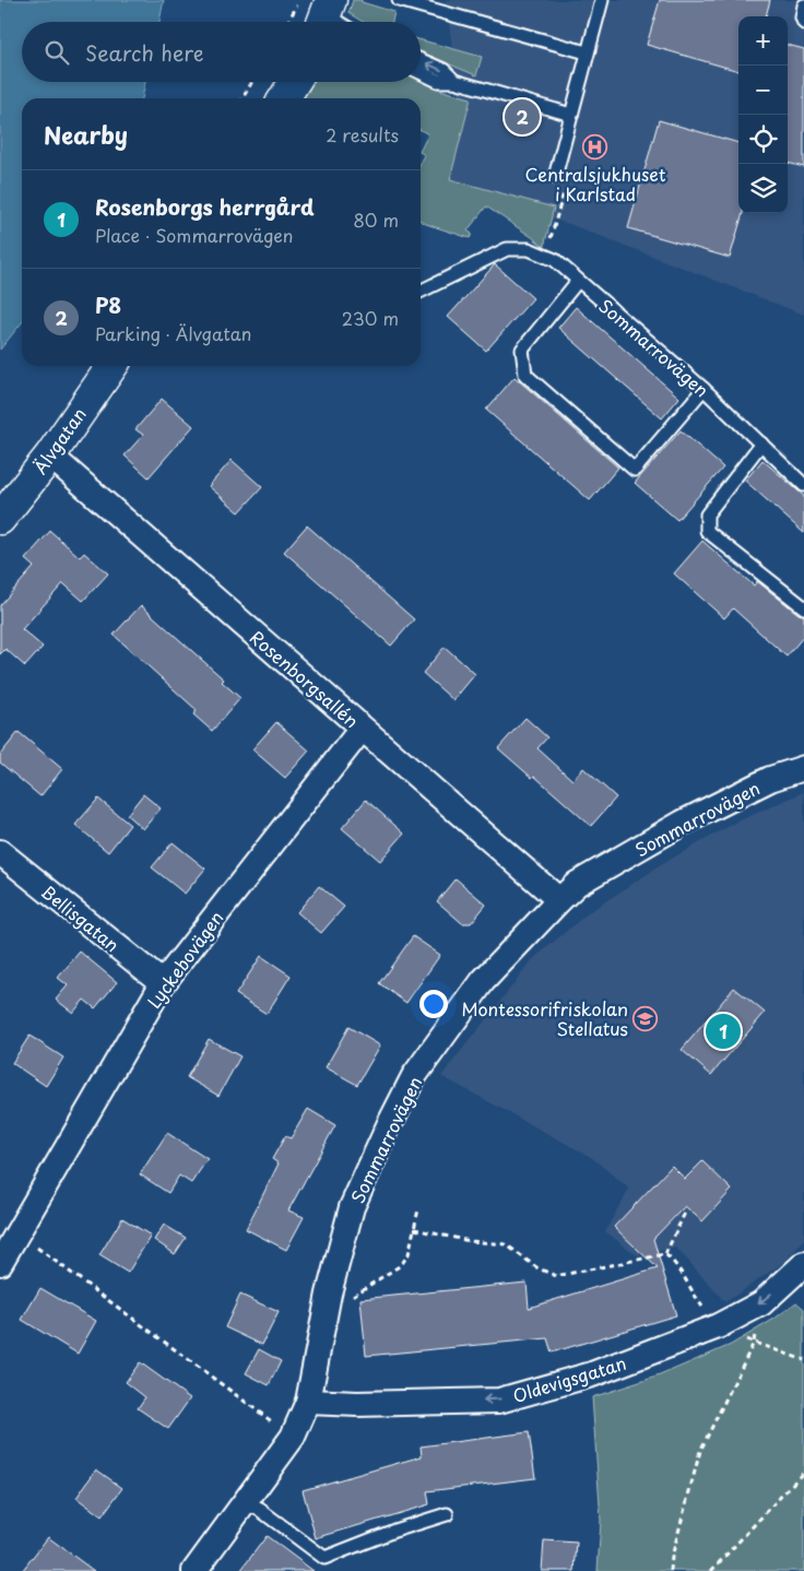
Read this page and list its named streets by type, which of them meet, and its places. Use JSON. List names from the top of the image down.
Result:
{
  "streets": {
    "street": [
      "Sommarrovägen",
      "Älvgatan",
      "Rosenborgsallén",
      "Bellisgatan",
      "Lyckebovägen",
      "Oldevigsgatan"
    ]
  },
  "crossings": [
    ["Sommarrovägen", "Rosenborgsallén"],
    ["Sommarrovägen", "Oldevigsgatan"],
    ["Älvgatan", "Rosenborgsallén"],
    ["Rosenborgsallén", "Lyckebovägen"],
    ["Bellisgatan", "Lyckebovägen"]
  ],
  "one_way": ["Oldevigsgatan"],
  "places": {
    "hospital": ["Centralsjukhuset i Karlstad"],
    "school or university": ["Montessorifriskolan Stellatus"]
  },
  "page": {
    "map_buttons": ["+", "−"],
    "search": "Search here",
    "pins": ["2", "1"],
    "heading": ["Nearby", "2 results"],
    "list": [
      {
        "mark": "1",
        "name": "Rosenborgs herrgård",
        "note": "Place · Sommarrovägen",
        "value": "80 m"
      },
      {
        "mark": "2",
        "name": "P8",
        "note": "Parking · Älvgatan",
        "value": "230 m"
      }
    ]
  }
}
